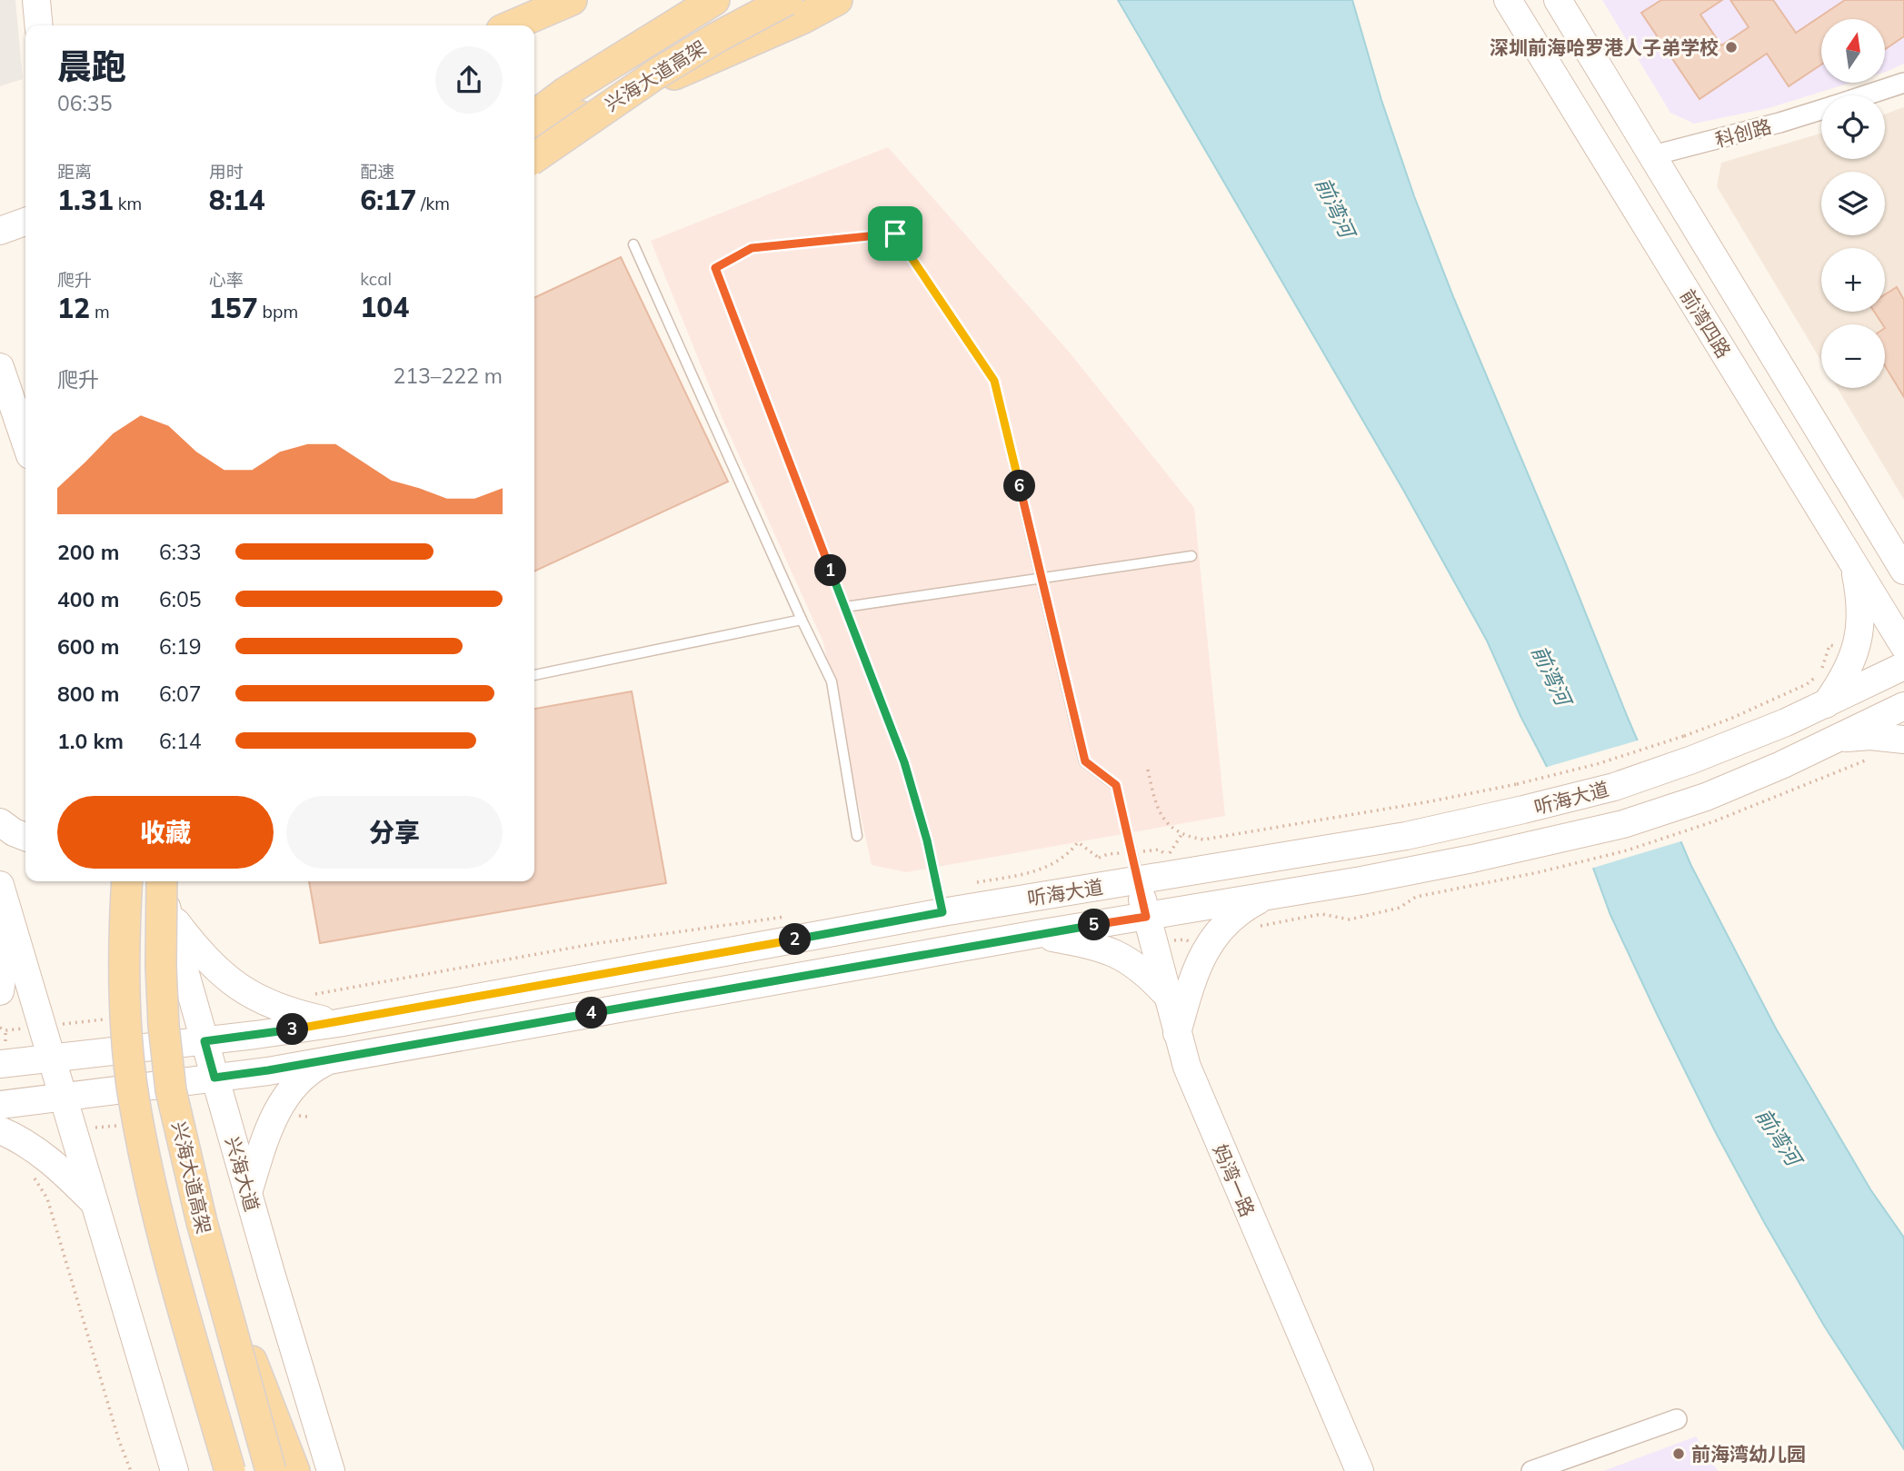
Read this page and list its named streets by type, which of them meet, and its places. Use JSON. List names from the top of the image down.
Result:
{
  "streets": {
    "main road": [
      "兴海大道高架",
      "前湾四路",
      "听海大道",
      "兴海大道",
      "妈湾一路"
    ],
    "street": ["科创路"]
  },
  "crossings": [
    ["听海大道", "兴海大道"],
    ["听海大道", "妈湾一路"]
  ],
  "water": ["前湾河"],
  "places": ["深圳前海哈罗港人子弟学校", "前海湾幼儿园"],
  "north": "top",
  "page": {
    "map_buttons": ["+", "−"],
    "heading": ["晨跑", "06:35"],
    "stats": [
      ["距离", "1.31 km"],
      ["用时", "8:14"],
      ["配速", "6:17 /km"],
      ["爬升", "12 m"],
      ["心率", "157 bpm"],
      ["kcal", "104"]
    ],
    "chart": ["爬升", "213–222 m"],
    "pins": [
      "6",
      "1",
      "5",
      "2",
      "4",
      "3"
    ],
    "list": [
      {
        "name": "200 m",
        "note": "6:33"
      },
      {
        "name": "400 m",
        "note": "6:05"
      },
      {
        "name": "600 m",
        "note": "6:19"
      },
      {
        "name": "800 m",
        "note": "6:07"
      },
      {
        "name": "1.0 km",
        "note": "6:14"
      }
    ],
    "buttons": ["收藏", "分享"]
  }
}
